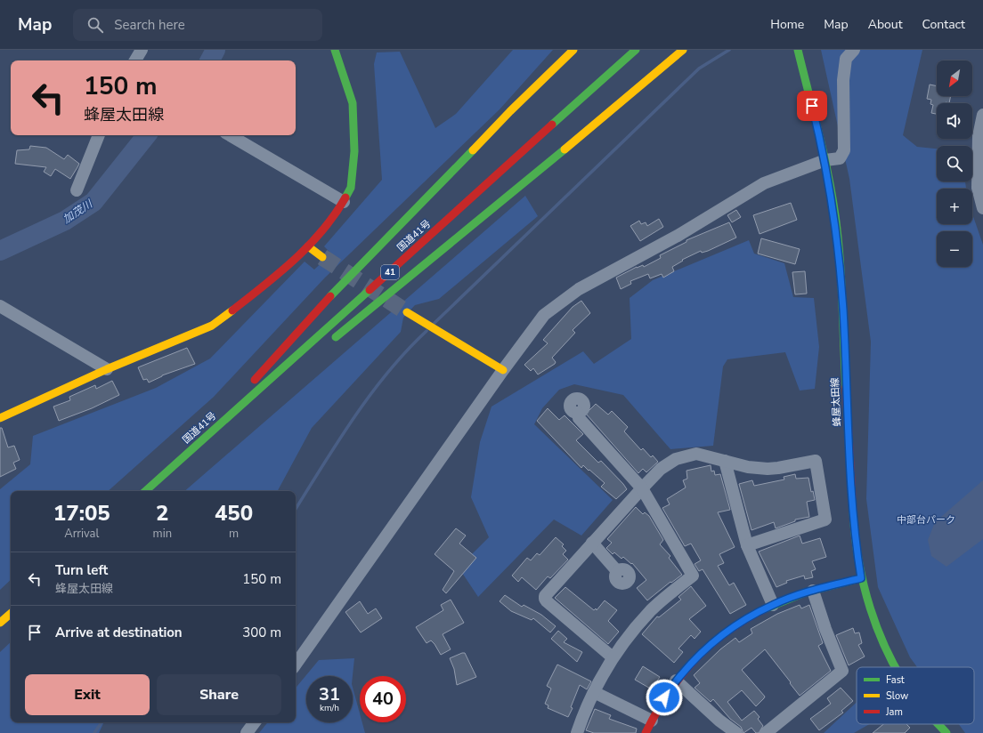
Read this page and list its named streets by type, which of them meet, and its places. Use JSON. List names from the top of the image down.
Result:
{
  "streets": {
    "main road": ["国道41号", "41", "蜂屋太田線"]
  },
  "crossings": [
    ["国道41号", "41"]
  ],
  "water": ["加茂川"],
  "parks": ["中部台パーク"],
  "legend": ["Fast", "Slow", "Jam"],
  "north": "bottom left",
  "page": {
    "header": "Map",
    "search": "Search here",
    "nav": [
      "Home",
      "Map",
      "About",
      "Contact"
    ],
    "map_buttons": ["+", "−"],
    "turn": ["150 m", "蜂屋太田線"],
    "eta": [
      "17:05",
      "Arrival",
      "2",
      "min",
      "450",
      "m"
    ],
    "list": [
      {
        "name": "Turn left",
        "note": "蜂屋太田線",
        "value": "150 m"
      },
      {
        "name": "Arrive at destination",
        "value": "300 m"
      }
    ],
    "buttons": ["Exit", "Share"],
    "speed": "31 km/h",
    "limit": "40"
  }
}
